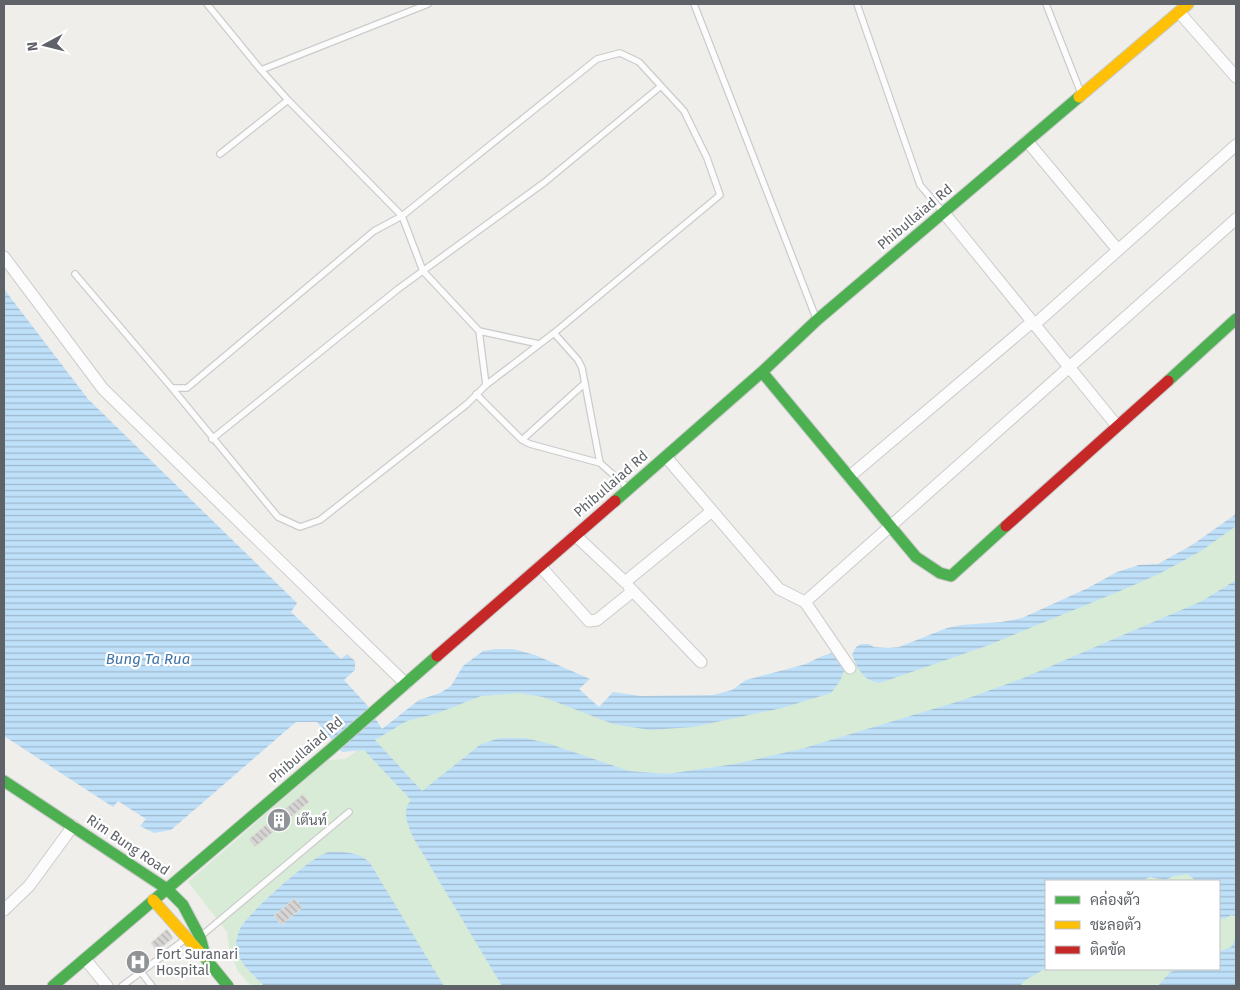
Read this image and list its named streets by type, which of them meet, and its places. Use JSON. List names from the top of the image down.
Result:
{
  "streets": {
    "street": ["Phibullaiad Rd", "Rim Bung Road"]
  },
  "crossings": [
    ["Phibullaiad Rd", "Rim Bung Road"]
  ],
  "water": ["Bung Ta Rua"],
  "places": {
    "building": ["เต๊นท์"],
    "hospital": ["Fort Suranari Hospital"]
  },
  "legend": ["คล่องตัว", "ชะลอตัว", "ติดขัด"],
  "north": "left"
}
